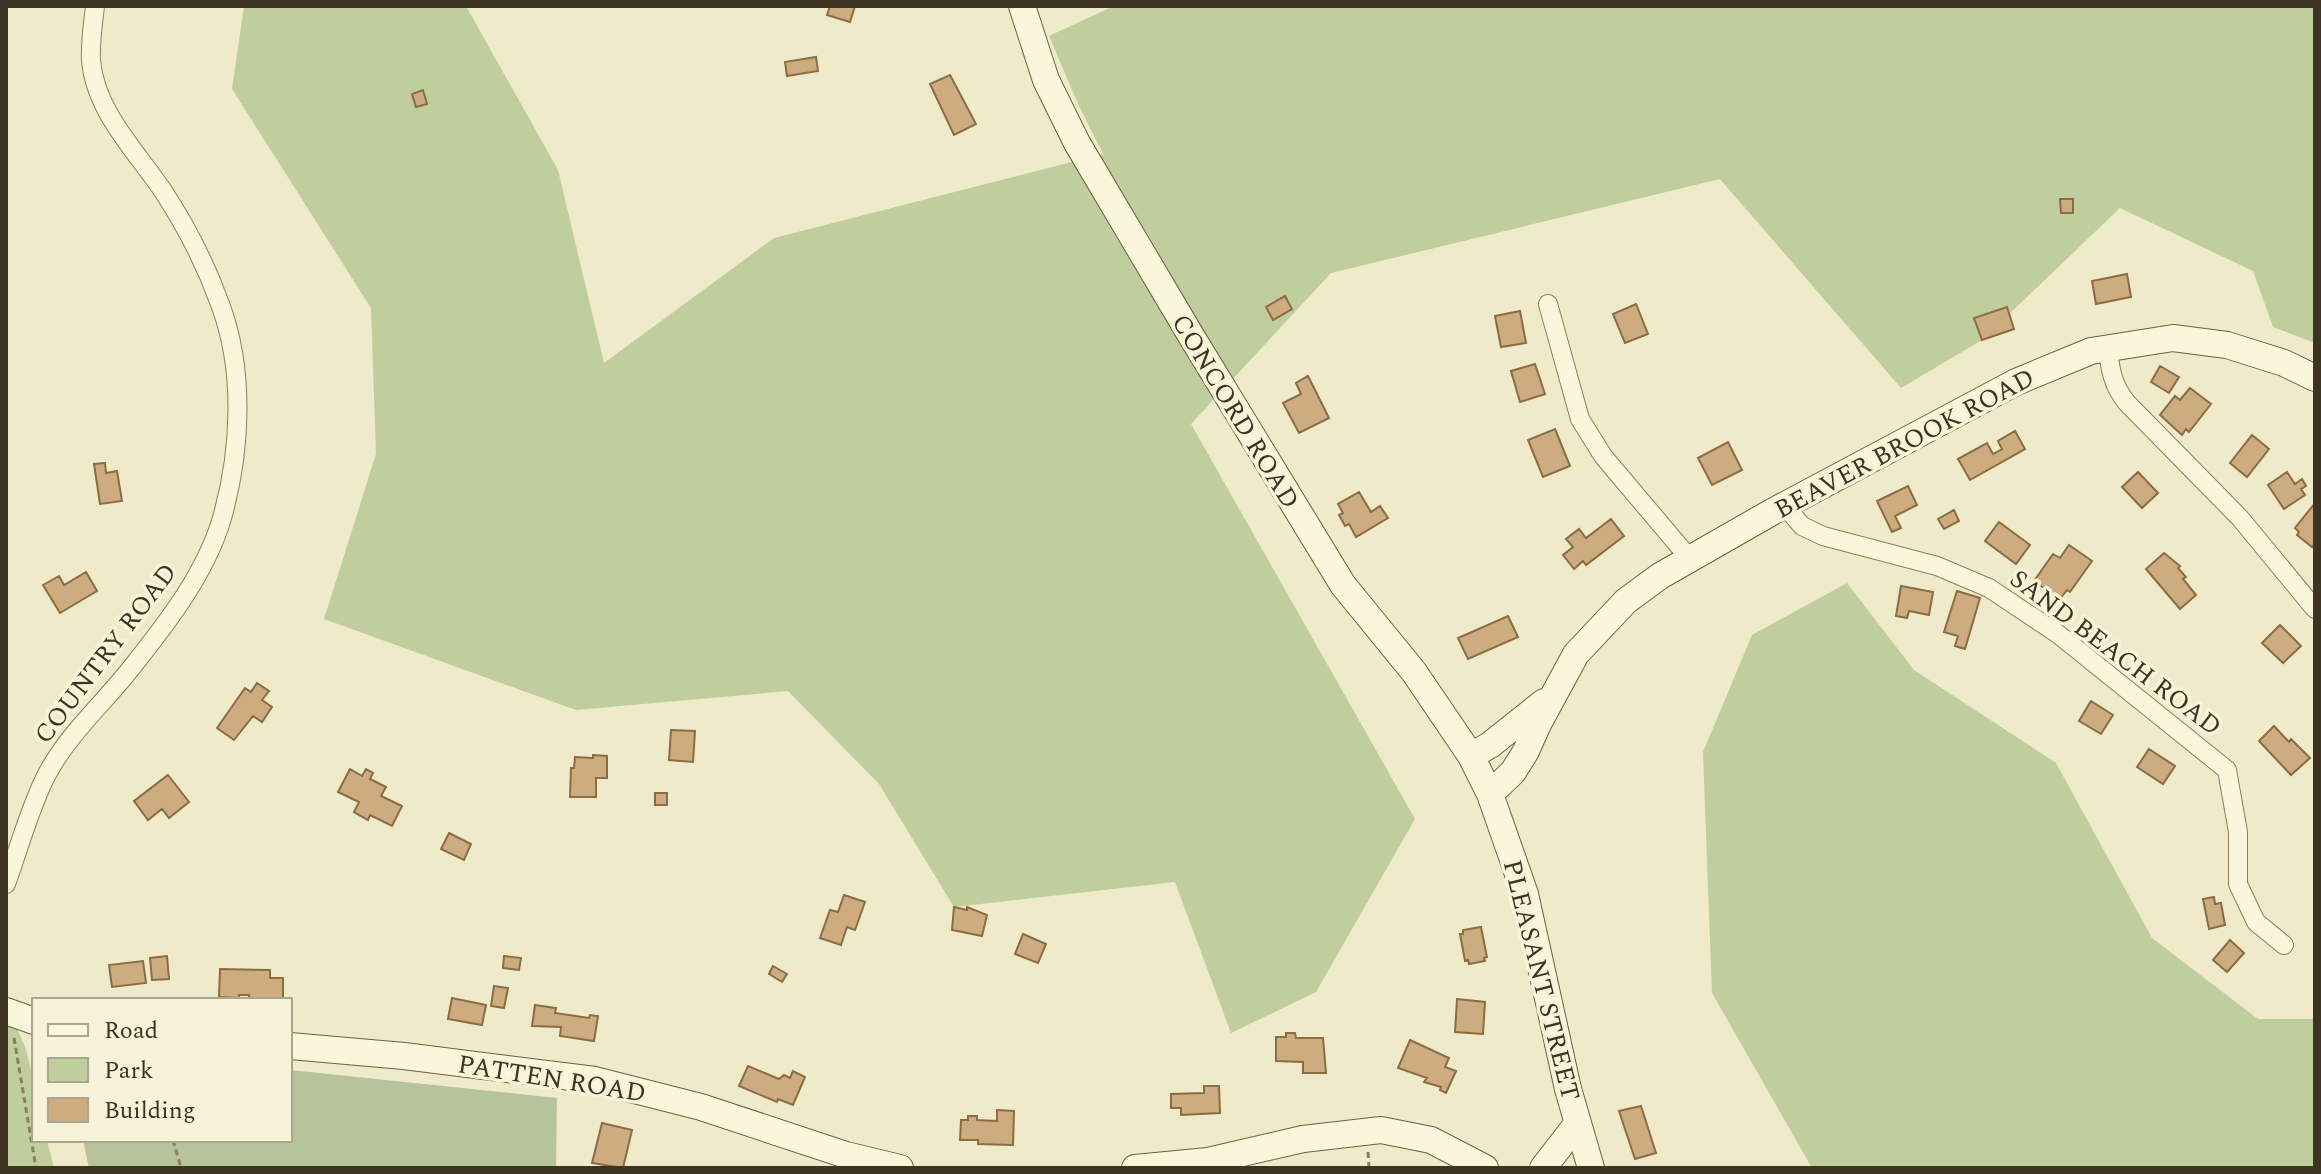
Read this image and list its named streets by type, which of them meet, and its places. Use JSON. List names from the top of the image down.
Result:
{
  "streets": {
    "street": [
      "CONCORD ROAD",
      "BEAVER BROOK ROAD",
      "SAND BEACH ROAD",
      "COUNTRY ROAD",
      "PLEASANT STREET",
      "PATTEN ROAD"
    ]
  },
  "crossings": [
    ["CONCORD ROAD", "BEAVER BROOK ROAD"],
    ["CONCORD ROAD", "PLEASANT STREET"],
    ["BEAVER BROOK ROAD", "SAND BEACH ROAD"],
    ["BEAVER BROOK ROAD", "PLEASANT STREET"]
  ],
  "legend": ["Road", "Park", "Building"]
}
